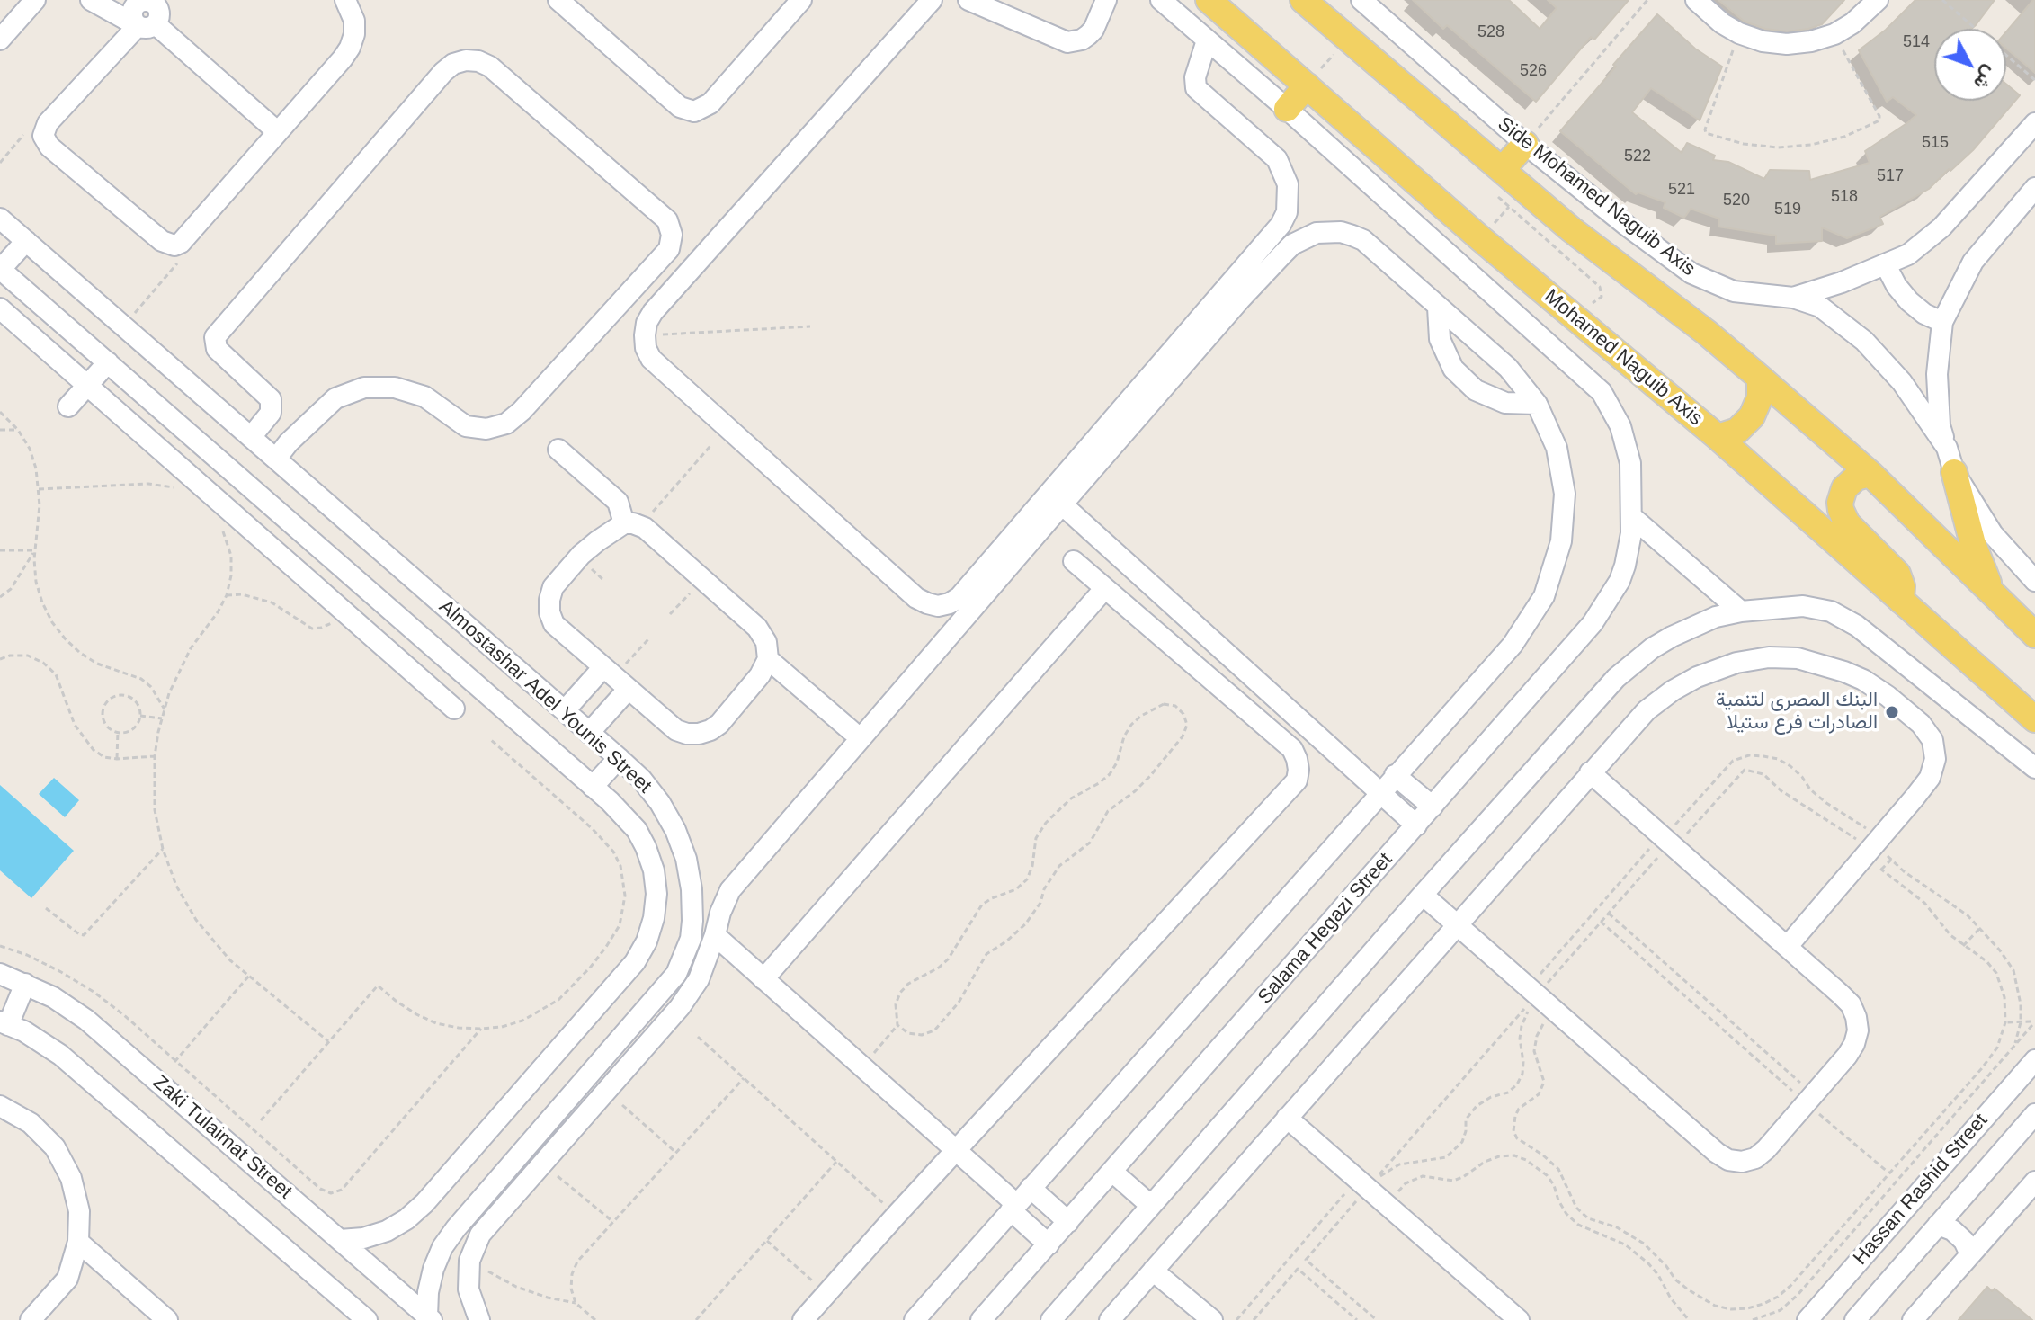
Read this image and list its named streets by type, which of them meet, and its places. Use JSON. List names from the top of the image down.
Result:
{
  "streets": {
    "main road": ["Mohamed Naguib Axis"],
    "street": [
      "Side Mohamed Naguib Axis",
      "Almostashar Adel Younis Street",
      "Salama Hegazi Street",
      "Zaki Tulaimat Street",
      "Hassan Rashid Street"
    ]
  },
  "crossings": [
    ["Almostashar Adel Younis Street", "Zaki Tulaimat Street"]
  ],
  "places": ["البنك المصرى لتنمية الصادرات فرع ستيلا"],
  "house_numbers": [
    "528",
    "514",
    "526",
    "515",
    "522",
    "517",
    "521",
    "518",
    "520",
    "519"
  ],
  "north": "bottom right"
}
